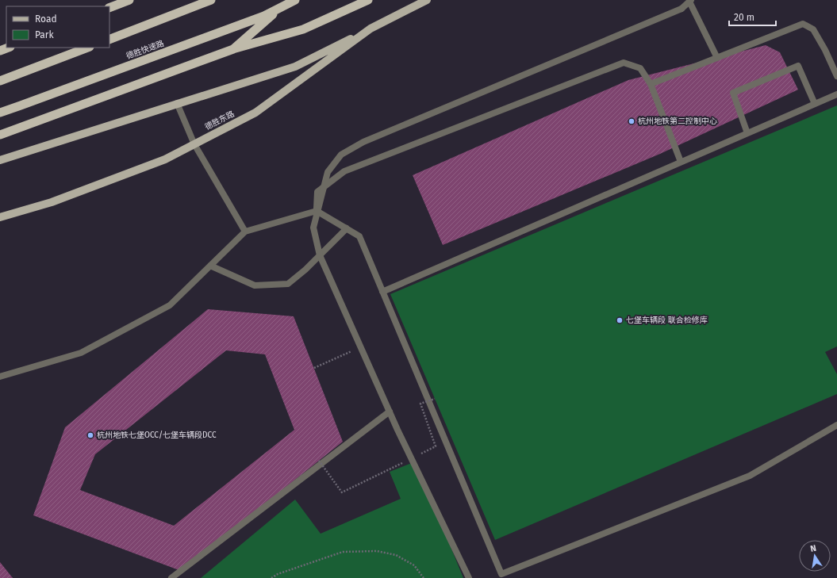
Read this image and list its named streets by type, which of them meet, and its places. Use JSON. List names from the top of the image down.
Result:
{
  "streets": {
    "highway": ["德胜快速路"],
    "main road": ["德胜东路"]
  },
  "places": ["杭州地铁第二控制中心", "七堡车辆段 联合检修库", "杭州地铁七堡OCC/七堡车辆段DCC"],
  "legend": ["Road", "Park"],
  "scale_bar": "20 m",
  "north": "top"
}
